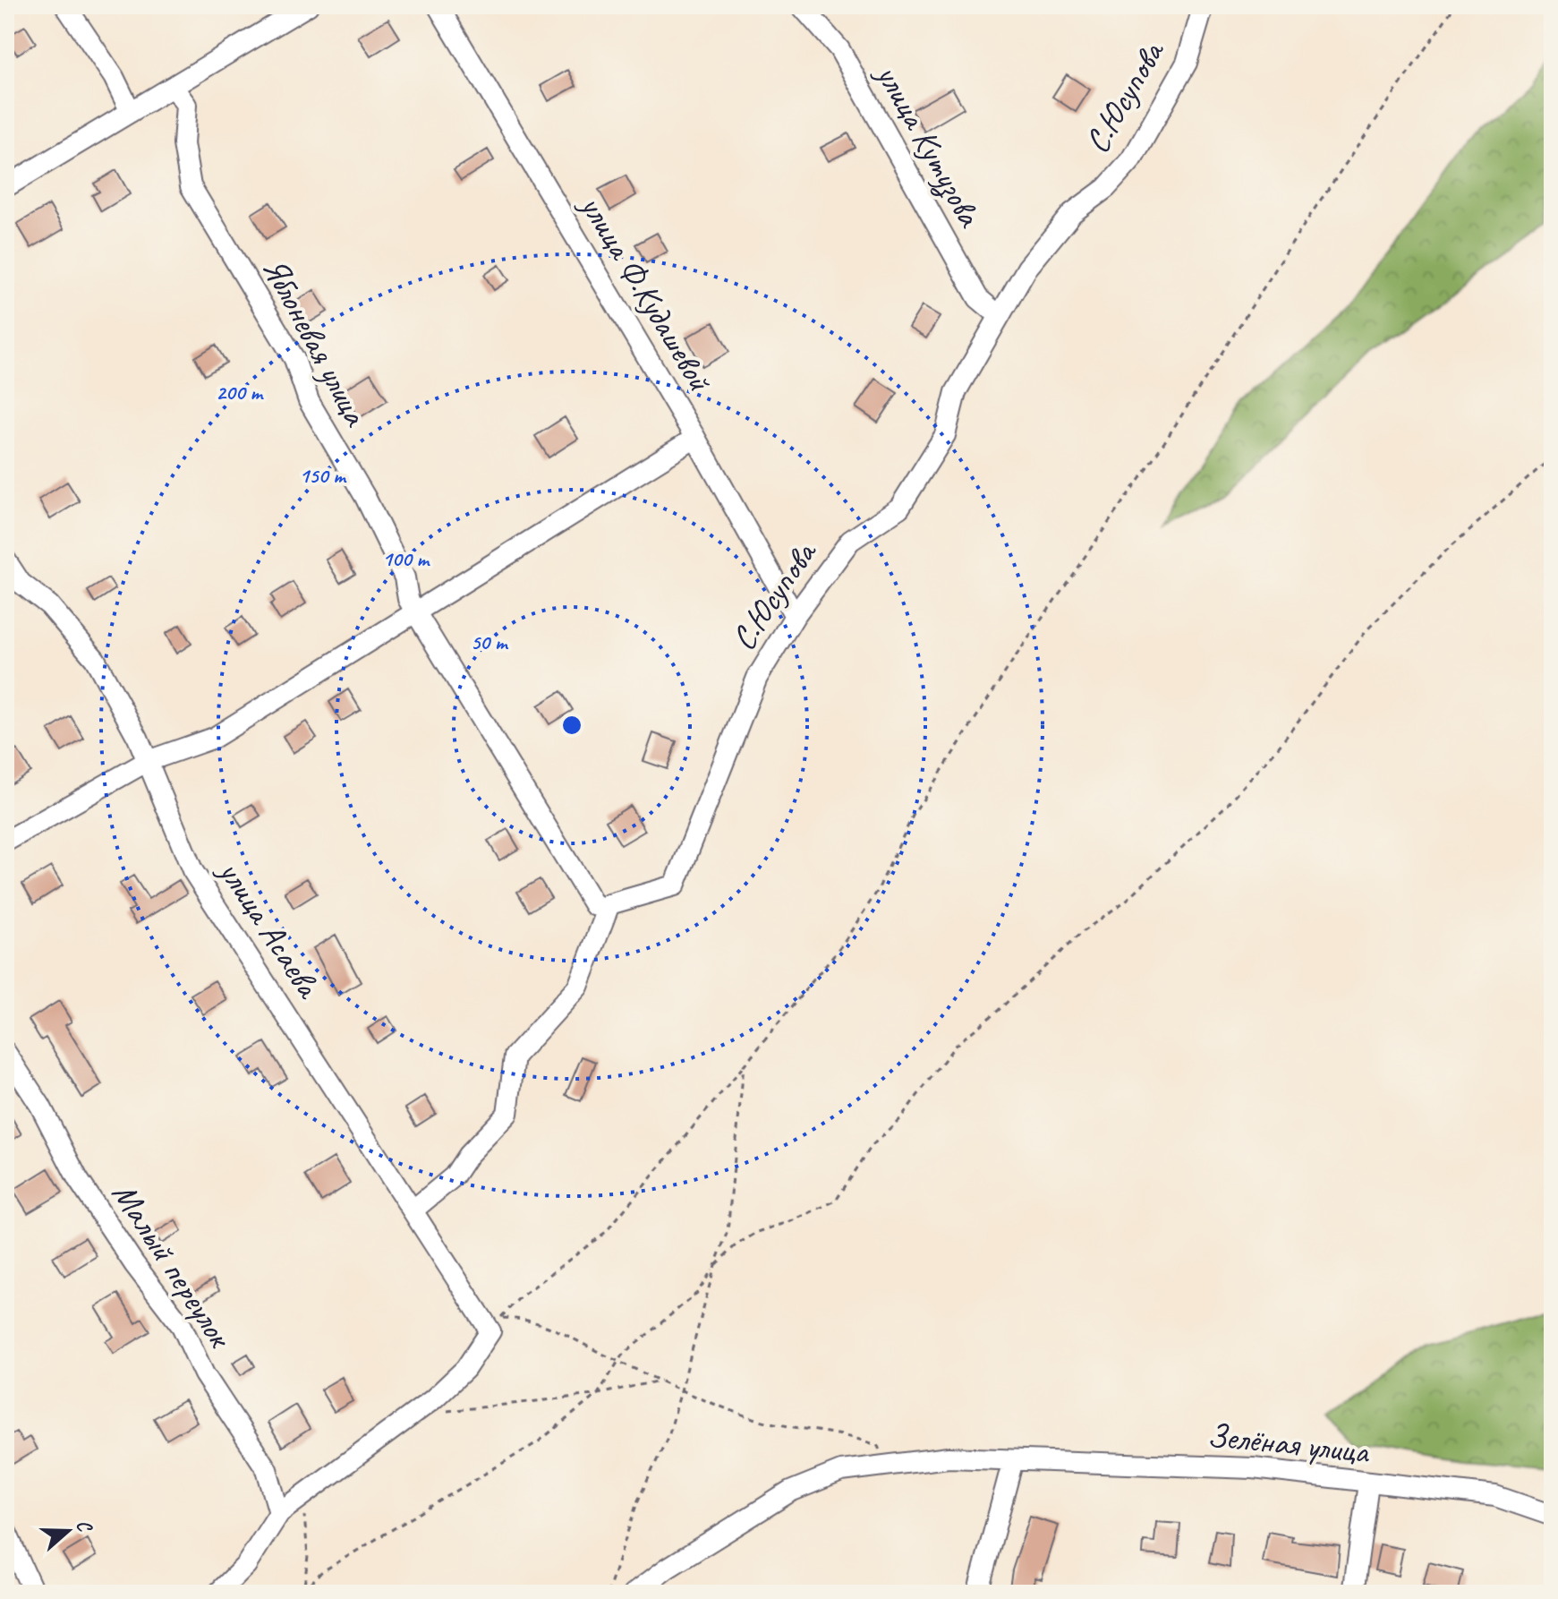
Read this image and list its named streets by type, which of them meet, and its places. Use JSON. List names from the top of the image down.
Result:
{
  "streets": {
    "street": [
      "С.Юсупова",
      "улица Кутузова",
      "улица Ф.Кудашевой",
      "Яблоневая улица",
      "улица Асаева",
      "Малый переулок",
      "Зелёная улица"
    ]
  },
  "crossings": [
    ["С.Юсупова", "улица Кутузова"],
    ["С.Юсупова", "улица Ф.Кудашевой"],
    ["С.Юсупова", "Яблоневая улица"]
  ],
  "north": "right",
  "rings": [
    "200 m",
    "150 m",
    "100 m",
    "50 m"
  ]
}
